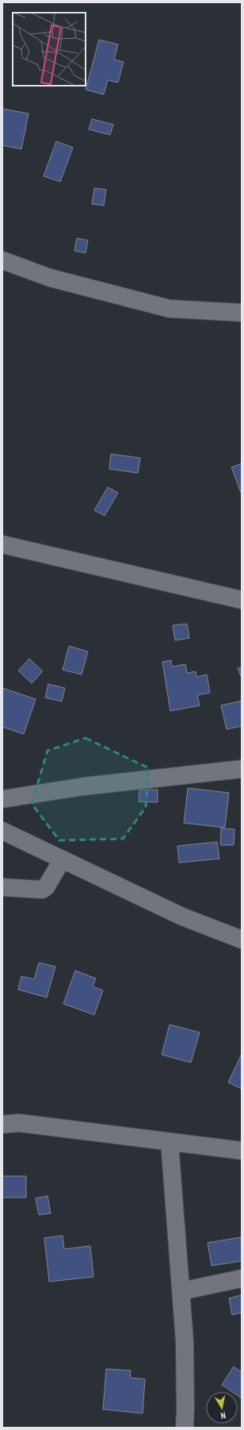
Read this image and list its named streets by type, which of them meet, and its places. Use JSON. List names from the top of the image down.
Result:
{
  "north": "bottom"
}
